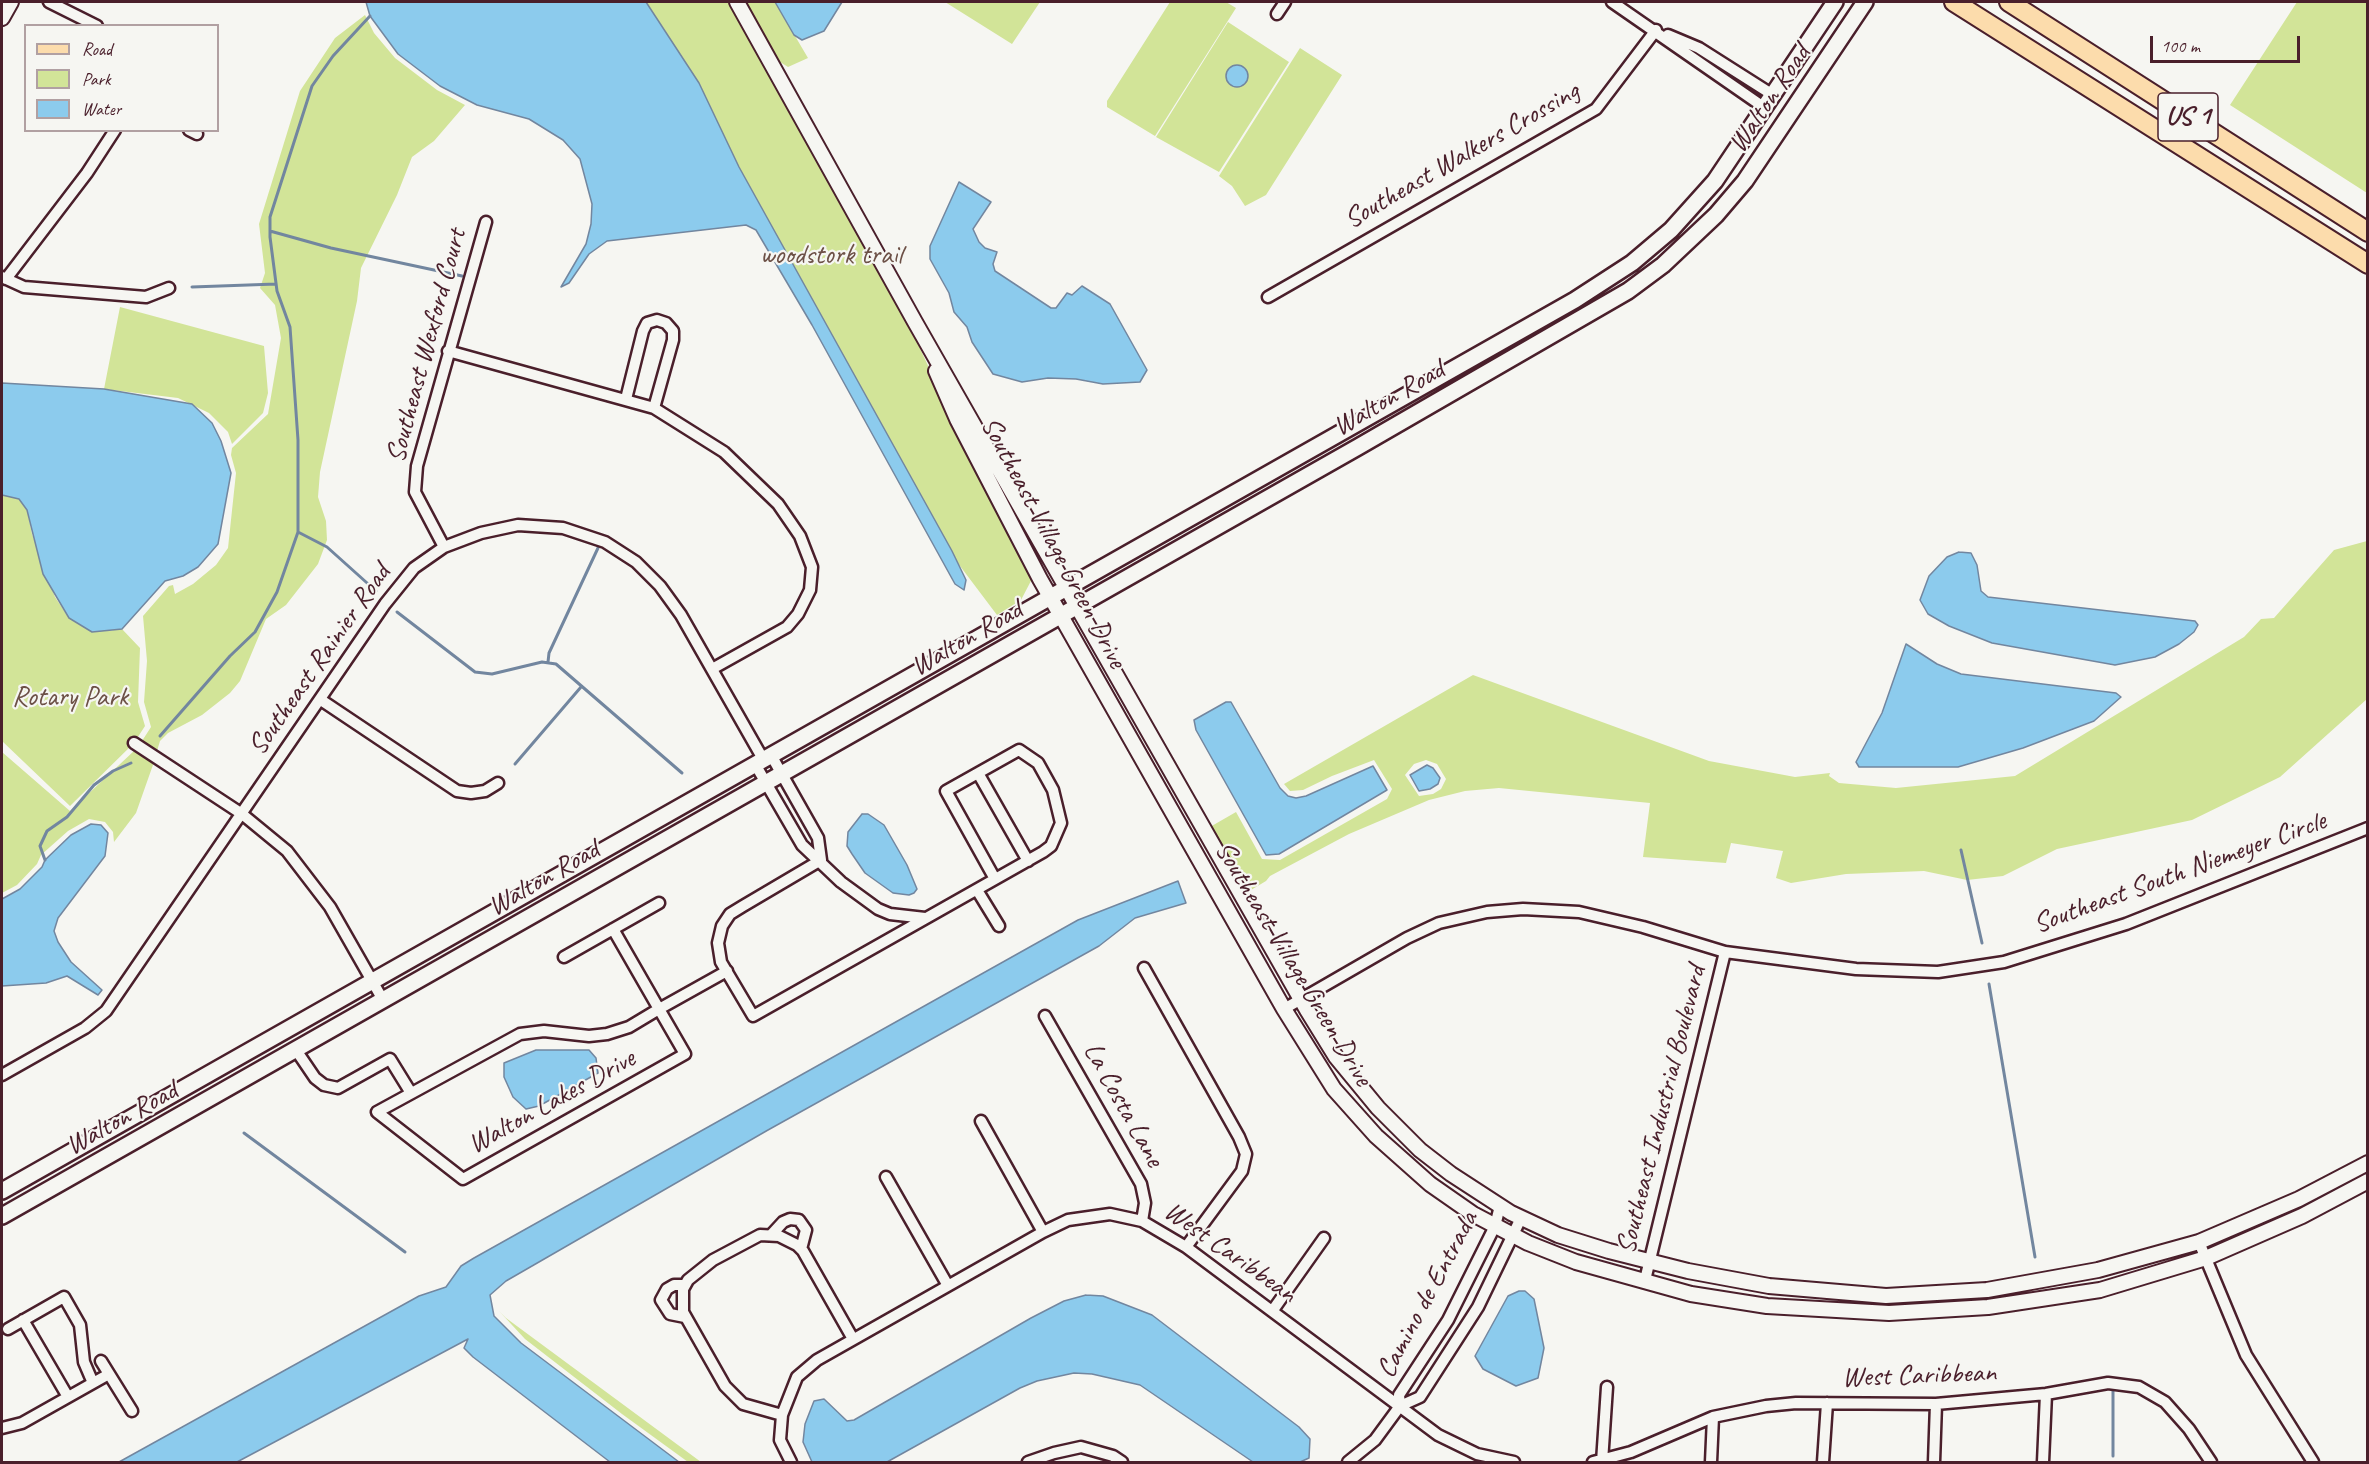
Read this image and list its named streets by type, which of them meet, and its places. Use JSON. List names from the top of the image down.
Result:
{
  "streets": {
    "main road": ["Walton Road", "US 1"],
    "street": [
      "Southeast Walkers Crossing",
      "Southeast Wexford Court",
      "Southeast Village Green Drive",
      "Southeast Rainier Road",
      "Southeast South Niemeyer Circle",
      "Walton Lakes Drive",
      "La Costa Lane",
      "Southeast Industrial Boulevard",
      "West Caribbean",
      "Camino de Entrada"
    ]
  },
  "crossings": [
    ["Walton Road", "Southeast Village Green Drive"],
    ["Walton Road", "Southeast Rainier Road"],
    ["Southeast Wexford Court", "Southeast Rainier Road"],
    ["Southeast Village Green Drive", "Southeast South Niemeyer Circle"],
    ["Southeast Village Green Drive", "Southeast Industrial Boulevard"],
    ["Southeast Village Green Drive", "Camino de Entrada"],
    ["Southeast South Niemeyer Circle", "Southeast Industrial Boulevard"],
    ["La Costa Lane", "West Caribbean"],
    ["West Caribbean", "Camino de Entrada"]
  ],
  "parks": ["woodstork trail", "Rotary Park"],
  "legend": ["Road", "Park", "Water"],
  "scale_bar": "100 m"
}
